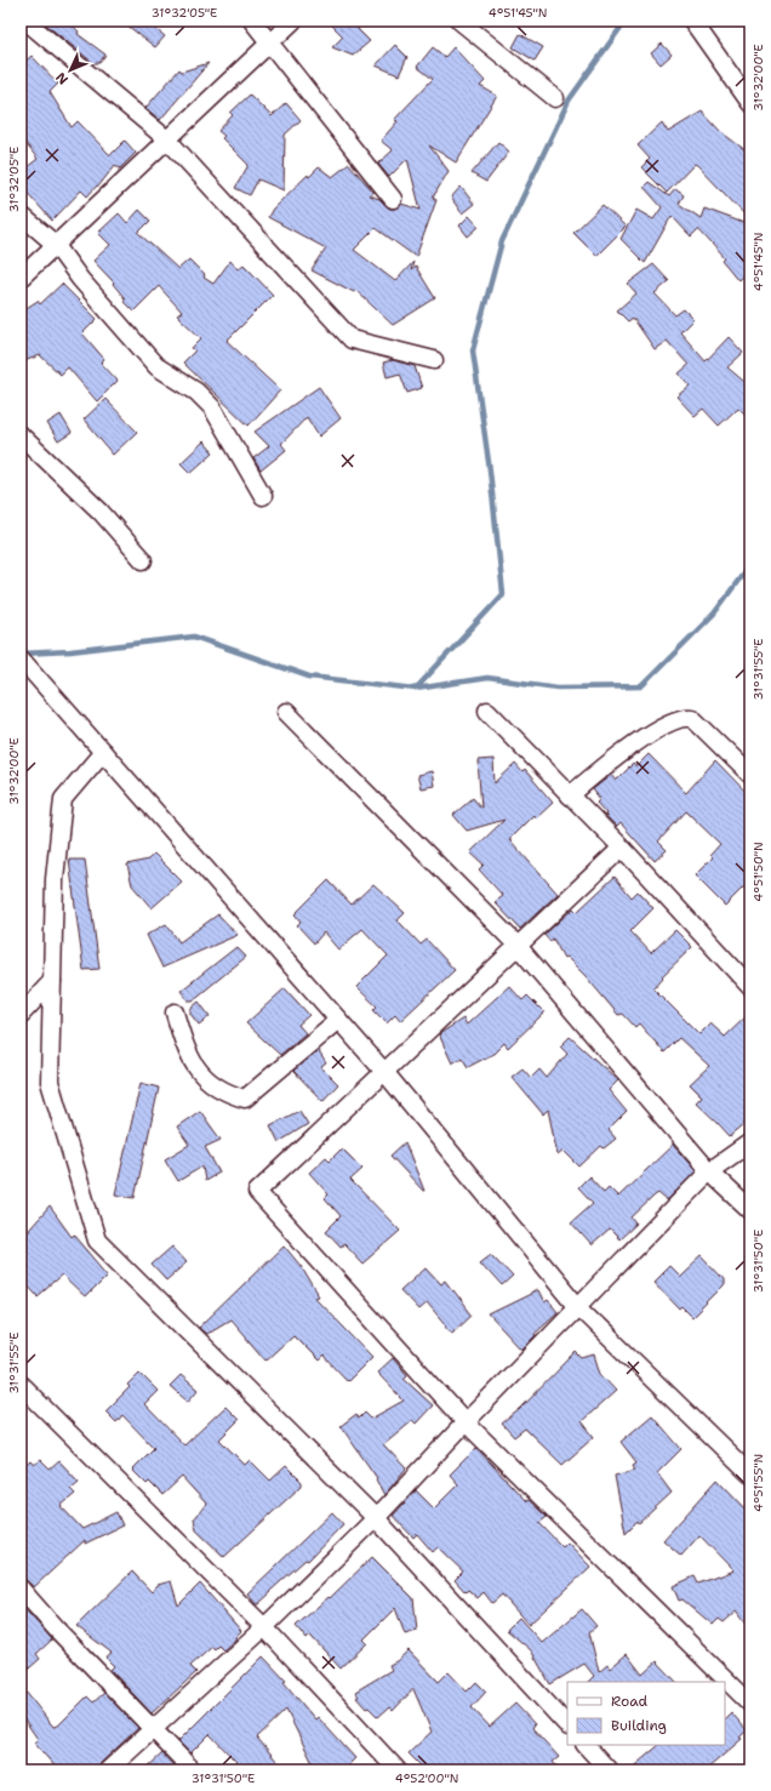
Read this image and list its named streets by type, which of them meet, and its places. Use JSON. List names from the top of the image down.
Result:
{
  "legend": ["Road", "Building"],
  "north": "bottom left",
  "coordinates": [
    "31°32'05\"E",
    "4°51'45\"N",
    "31°32'00\"E",
    "31°31'55\"E",
    "4°51'50\"N",
    "31°31'50\"E",
    "4°51'55\"N",
    "4°52'00\"N"
  ]
}
